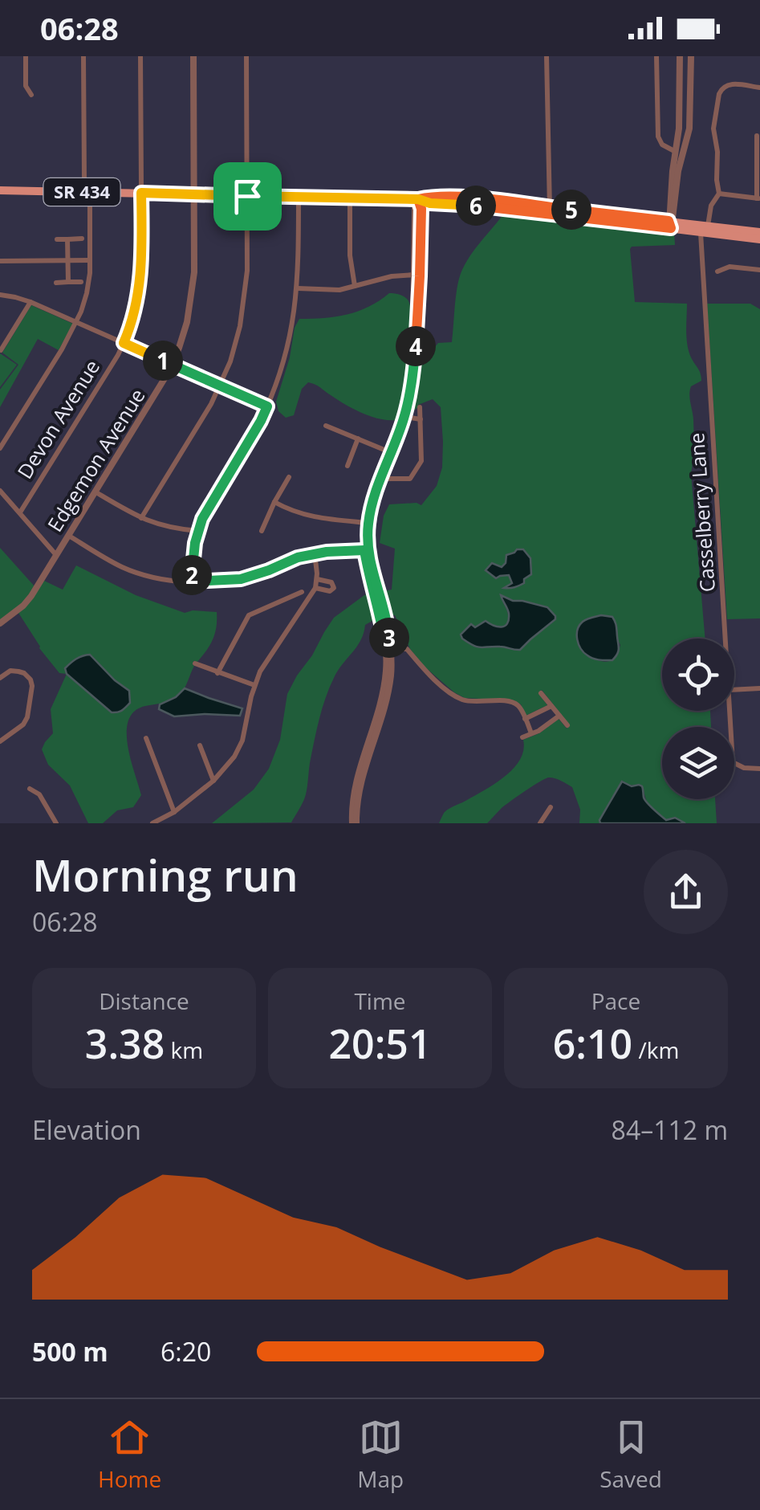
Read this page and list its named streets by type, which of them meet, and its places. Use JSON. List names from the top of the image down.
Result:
{
  "streets": {
    "main road": ["SR 434"],
    "street": ["Devon Avenue", "Edgemon Avenue", "Casselberry Lane"]
  },
  "crossings": [
    ["SR 434", "Devon Avenue"],
    ["SR 434", "Edgemon Avenue"],
    ["SR 434", "Casselberry Lane"]
  ],
  "page": {
    "status": "06:28",
    "pins": [
      "6",
      "5",
      "4",
      "1",
      "2",
      "3"
    ],
    "heading": ["Morning run", "06:28"],
    "stats": [
      ["Distance", "3.38 km"],
      ["Time", "20:51"],
      ["Pace", "6:10 /km"]
    ],
    "chart": ["Elevation", "84–112 m"],
    "list": [
      {
        "name": "500 m",
        "note": "6:20"
      }
    ],
    "tabs": ["Home", "Map", "Saved"]
  }
}
